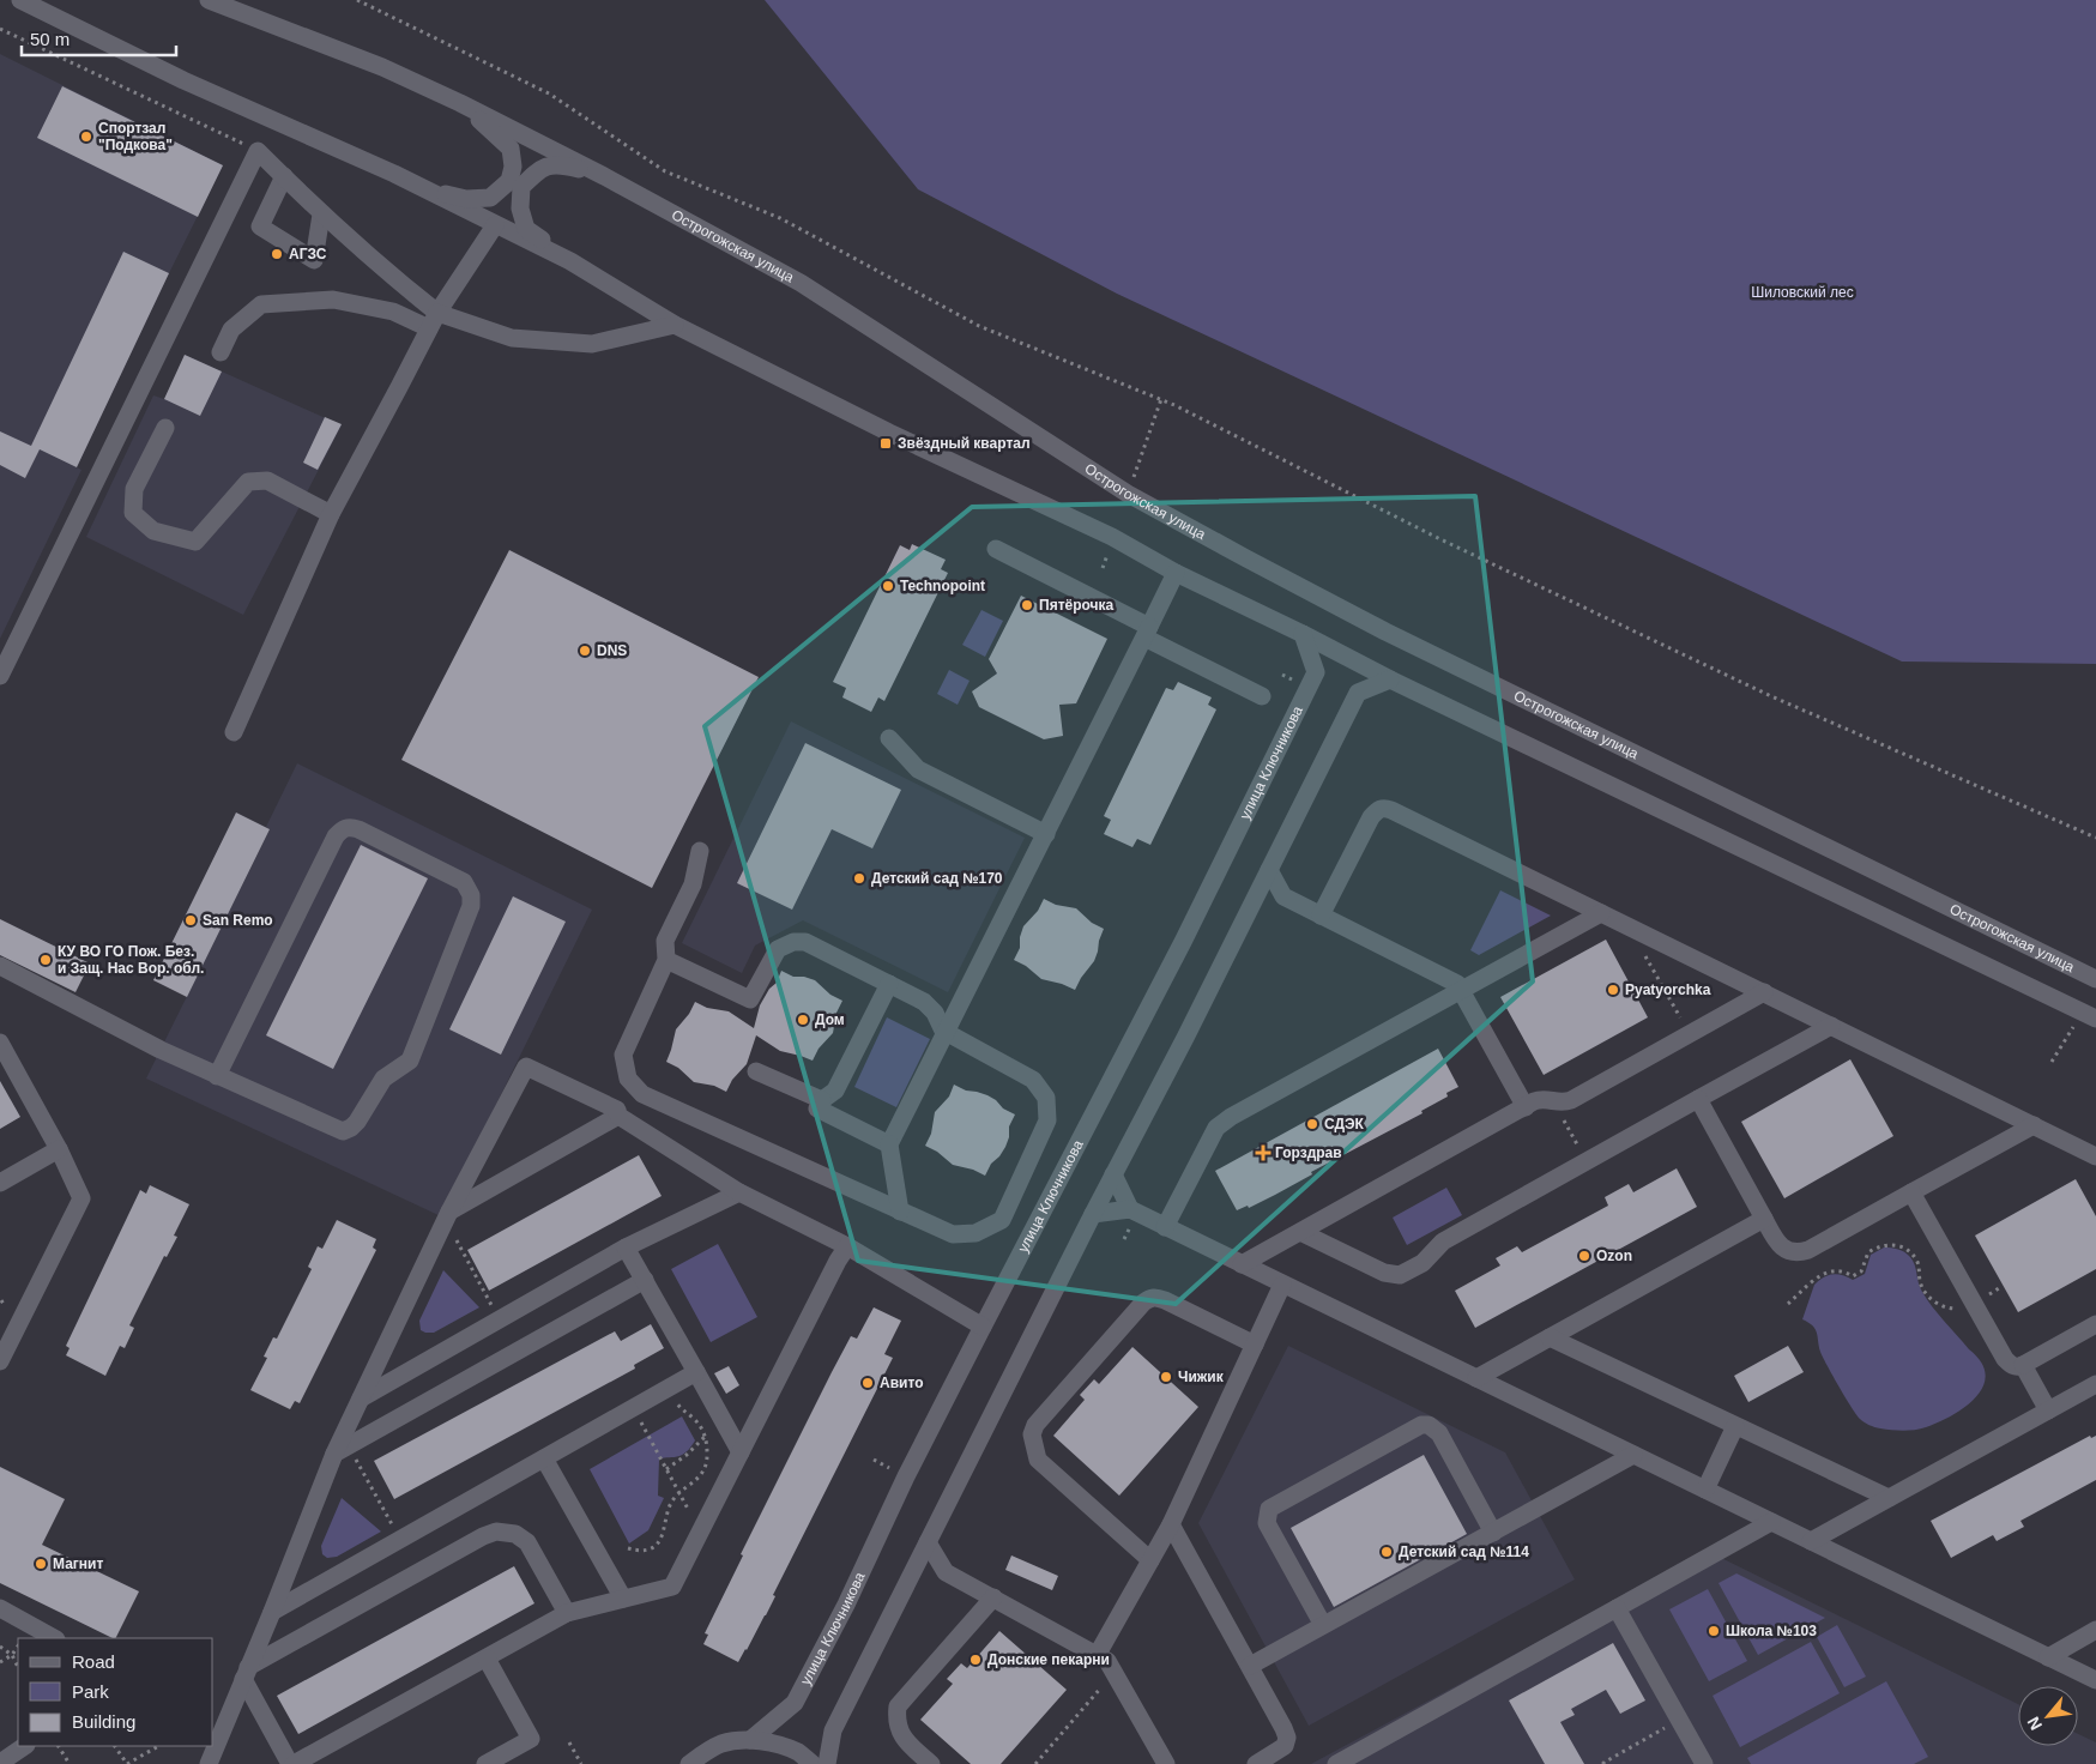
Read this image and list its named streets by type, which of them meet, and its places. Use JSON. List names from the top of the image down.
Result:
{
  "streets": {
    "street": ["Острогожская улица", "улица Ключникова"]
  },
  "parks": ["Шиловский лес"],
  "places": {
    "other": [
      "Спортзал \"Подкова\"",
      "АГЗС",
      "Technopoint",
      "Пятёрочка",
      "DNS",
      "Детский сад №170",
      "San Remo",
      "КУ ВО ГО Пож. Без. и Защ. Нас Вор. обл.",
      "Pyatyorchka",
      "Дом",
      "СДЭК",
      "Ozon",
      "Чижик",
      "Авито",
      "Детский сад №114",
      "Магнит",
      "Школа №103",
      "Донские пекарни"
    ],
    "transit": ["Звёздный квартал"],
    "health": ["Горздрав"]
  },
  "legend": ["Road", "Park", "Building"],
  "scale_bar": "50 m",
  "north": "bottom left"
}
